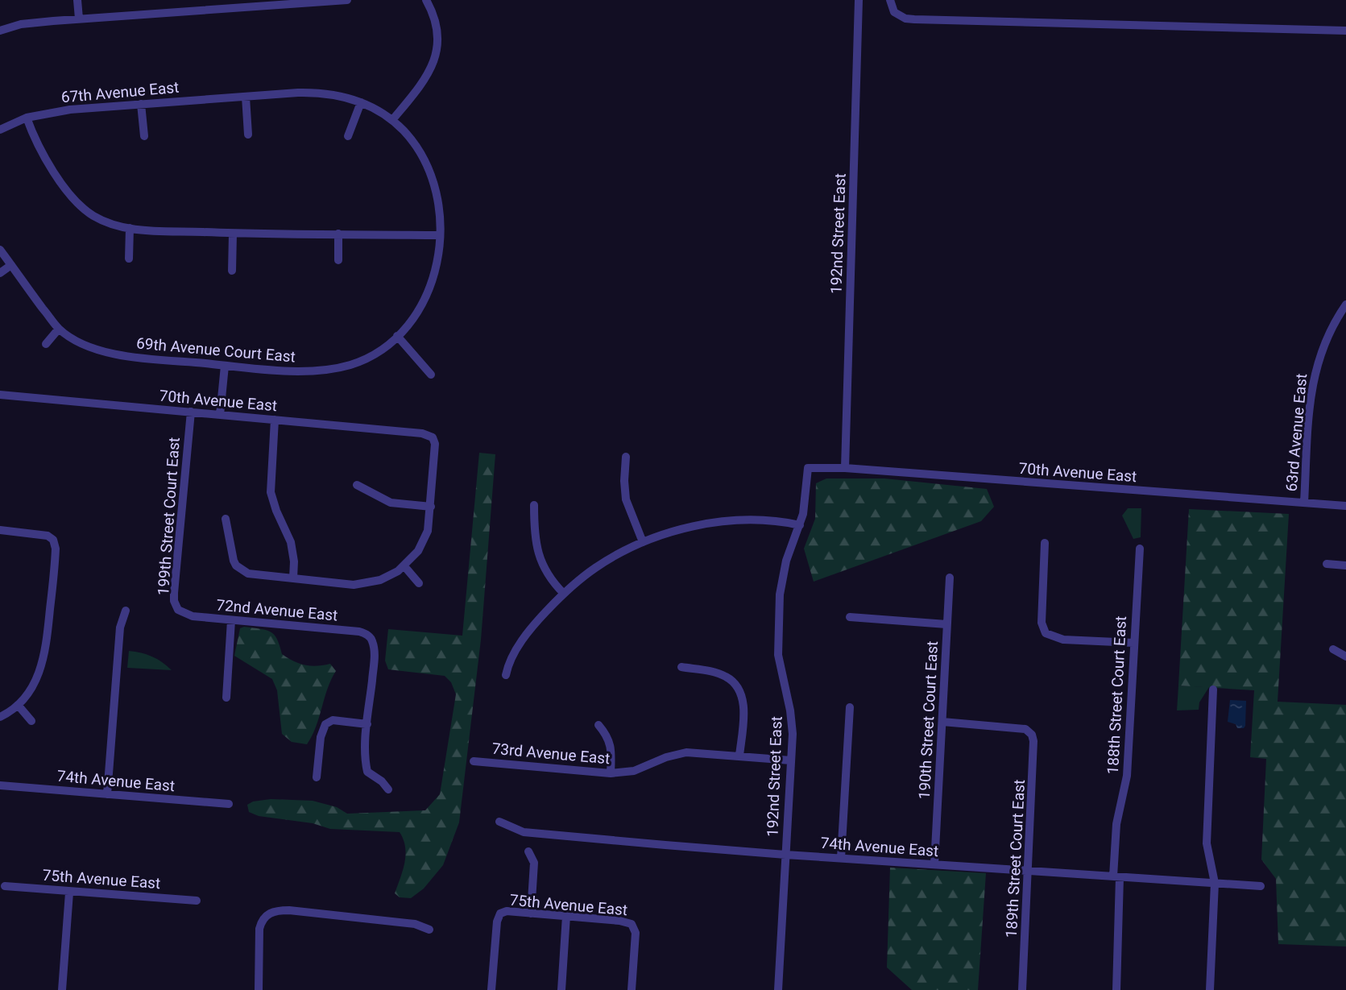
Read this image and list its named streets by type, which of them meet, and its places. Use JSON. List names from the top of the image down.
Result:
{
  "streets": {
    "street": [
      "67th Avenue East",
      "192nd Street East",
      "69th Avenue Court East",
      "70th Avenue East",
      "63rd Avenue East",
      "199th Street Court East",
      "72nd Avenue East",
      "188th Street Court East",
      "190th Street Court East",
      "73rd Avenue East",
      "74th Avenue East",
      "189th Street Court East",
      "75th Avenue East"
    ]
  },
  "crossings": [
    ["67th Avenue East", "69th Avenue Court East"],
    ["192nd Street East", "70th Avenue East"],
    ["192nd Street East", "73rd Avenue East"],
    ["192nd Street East", "74th Avenue East"],
    ["70th Avenue East", "63rd Avenue East"],
    ["70th Avenue East", "199th Street Court East"],
    ["199th Street Court East", "72nd Avenue East"],
    ["188th Street Court East", "74th Avenue East"],
    ["190th Street Court East", "74th Avenue East"],
    ["190th Street Court East", "189th Street Court East"],
    ["74th Avenue East", "189th Street Court East"]
  ]
}
